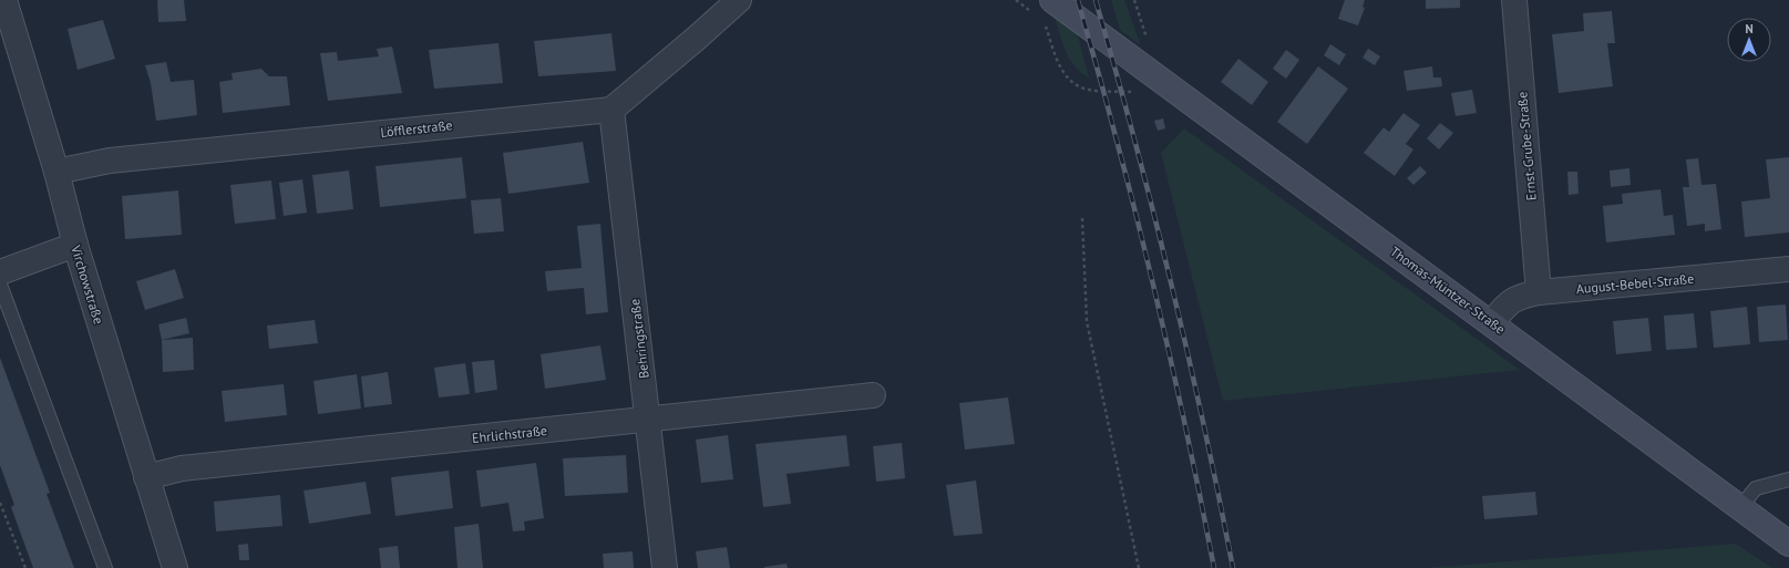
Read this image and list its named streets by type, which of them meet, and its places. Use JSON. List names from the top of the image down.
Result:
{
  "streets": {
    "main road": ["Thomas-Müntzer-Straße"],
    "street": [
      "Löfflerstraße",
      "Ernst-Grube-Straße",
      "August-Bebel-Straße",
      "Virchowstraße",
      "Behringstraße",
      "Ehrlichstraße"
    ]
  },
  "crossings": [
    ["Löfflerstraße", "Virchowstraße"],
    ["Löfflerstraße", "Behringstraße"],
    ["Ernst-Grube-Straße", "August-Bebel-Straße"],
    ["August-Bebel-Straße", "Thomas-Müntzer-Straße"],
    ["Virchowstraße", "Ehrlichstraße"],
    ["Behringstraße", "Ehrlichstraße"]
  ],
  "north": "top"
}
